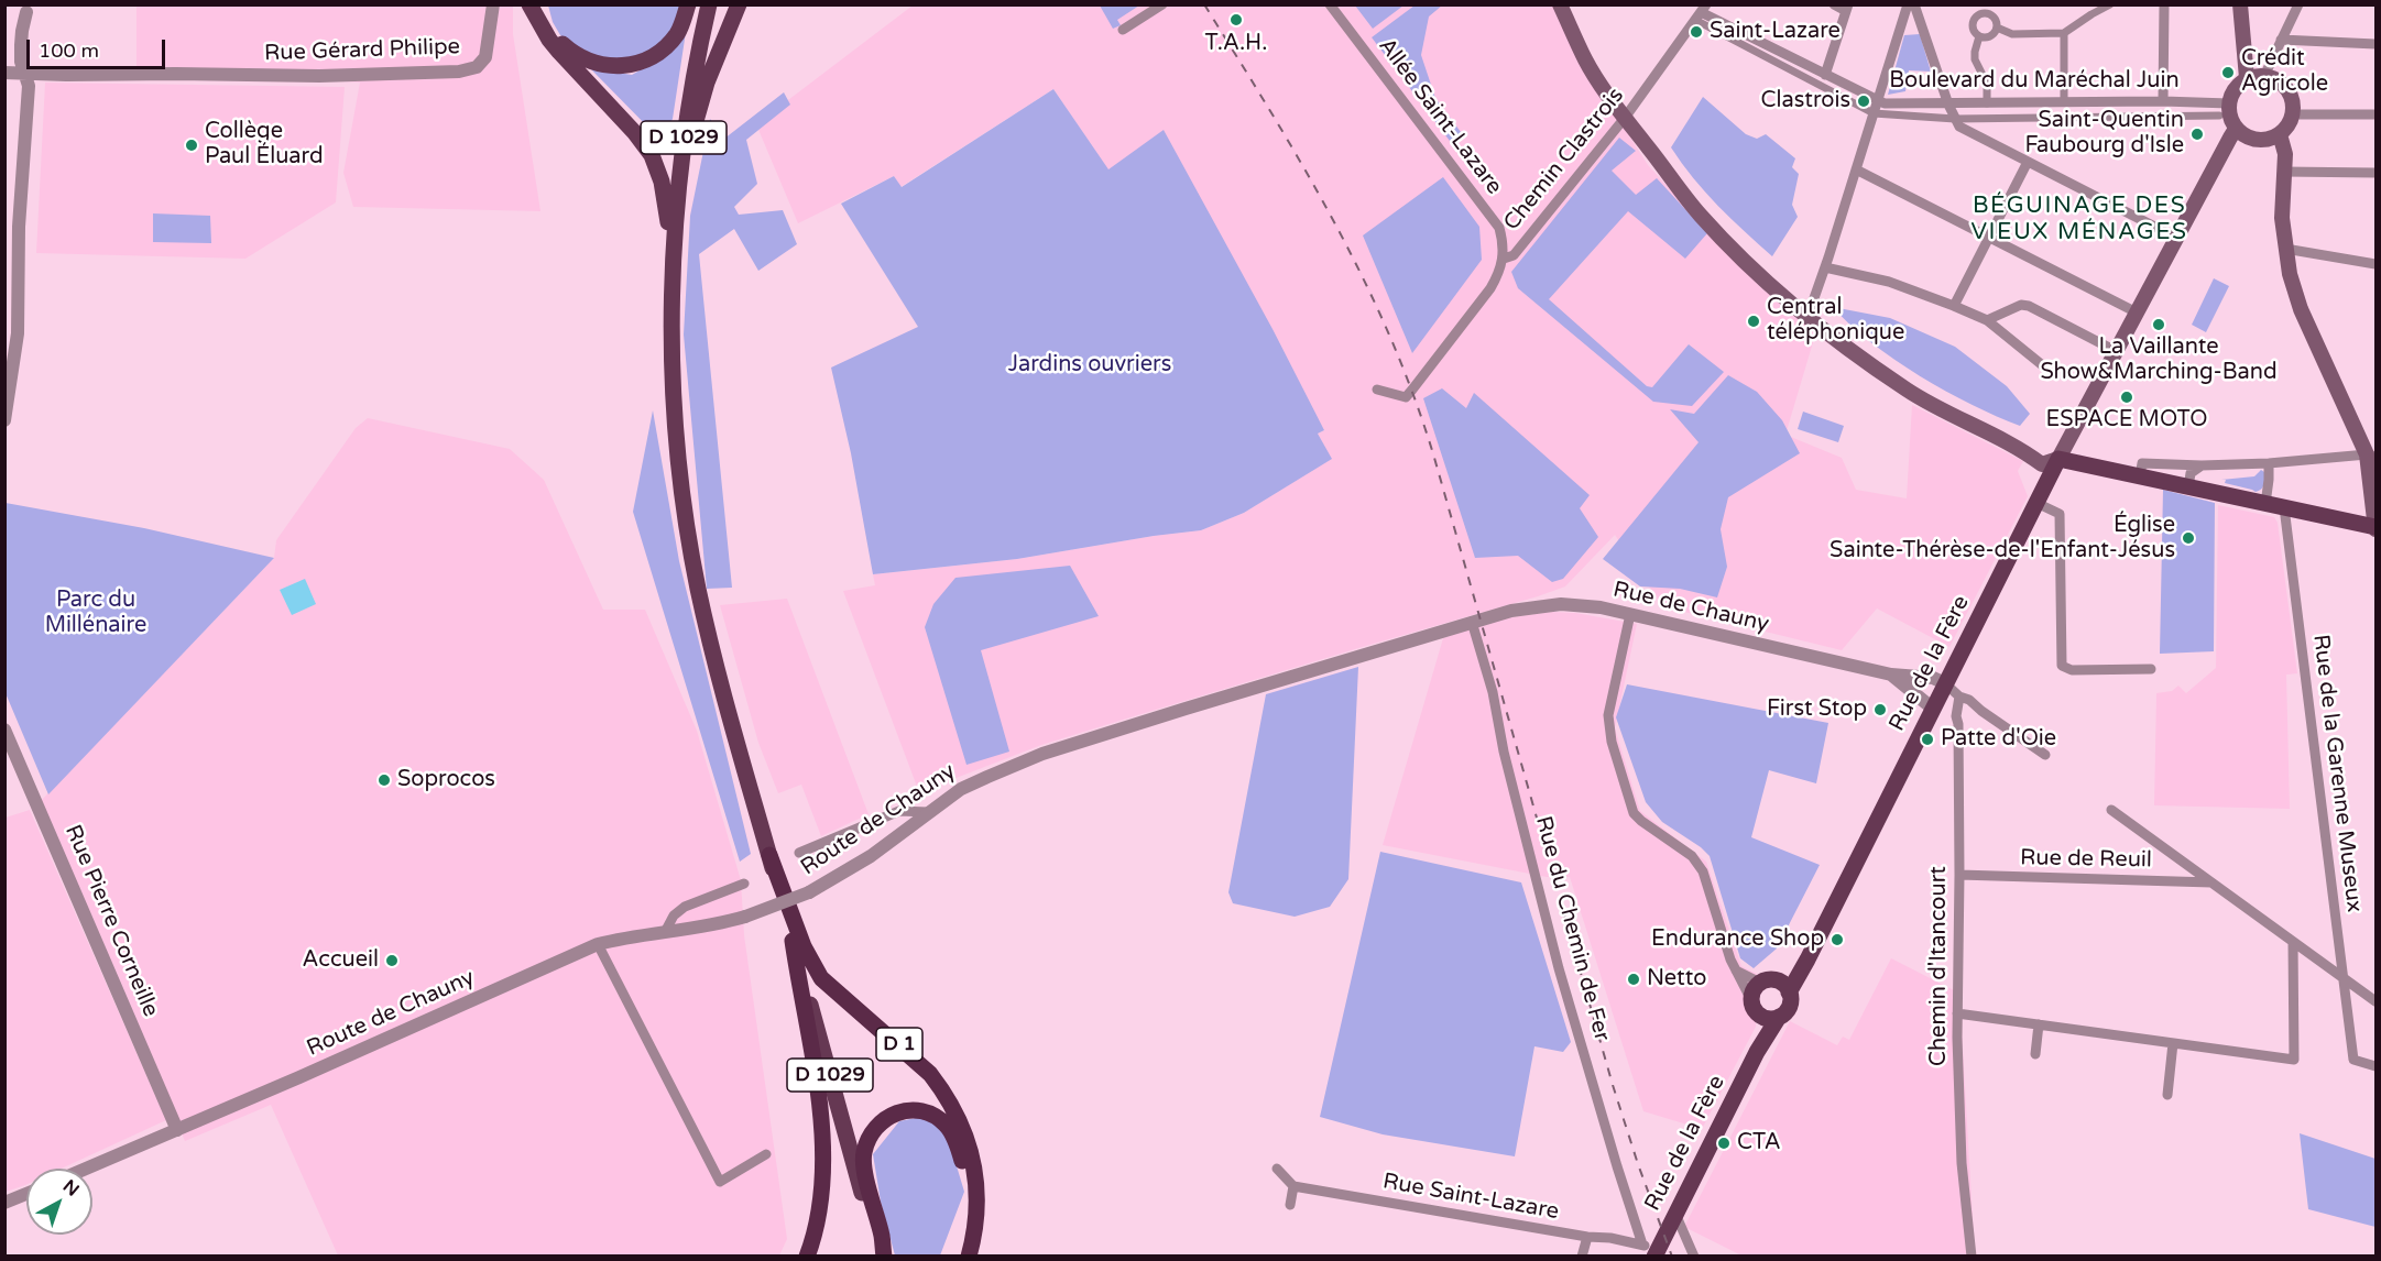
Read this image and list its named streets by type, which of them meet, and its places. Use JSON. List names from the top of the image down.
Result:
{
  "streets": {
    "highway": ["D 1"],
    "main road": ["D 1029", "Rue de la Fère"],
    "street": [
      "Rue Gérard Philipe",
      "Boulevard du Maréchal Juin",
      "Allée Saint-Lazare",
      "Chemin Clastrois",
      "Rue de Chauny",
      "Rue de la Garenne Museux",
      "Route de Chauny",
      "Rue de Reuil",
      "Rue Pierre Corneille",
      "Rue du Chemin de Fer",
      "Chemin d'Itancourt",
      "Rue Saint-Lazare"
    ]
  },
  "crossings": [
    ["Boulevard du Maréchal Juin", "Chemin Clastrois"],
    ["Boulevard du Maréchal Juin", "Rue de la Fère"],
    ["Allée Saint-Lazare", "Chemin Clastrois"],
    ["D 1029", "D 1"],
    ["Rue de Chauny", "Rue de la Fère"],
    ["Rue de Chauny", "Route de Chauny"],
    ["Rue de Chauny", "Rue du Chemin de Fer"],
    ["Rue de la Fère", "Rue du Chemin de Fer"],
    ["Rue de la Fère", "Rue Saint-Lazare"],
    ["Route de Chauny", "Rue Pierre Corneille"],
    ["Route de Chauny", "Rue du Chemin de Fer"],
    ["Rue de Reuil", "Chemin d'Itancourt"],
    ["Rue du Chemin de Fer", "Rue Saint-Lazare"]
  ],
  "districts": ["BÉGUINAGE DES VIEUX MÉNAGES"],
  "parks": ["Jardins ouvriers", "Parc du Millénaire"],
  "places": [
    "T.A.H.",
    "Saint-Lazare",
    "Crédit Agricole",
    "Clastrois",
    "Saint-Quentin Faubourg d'Isle",
    "Collège Paul Éluard",
    "Central téléphonique",
    "La Vaillante Show&Marching-Band",
    "ESPACE MOTO",
    "Église Sainte-Thérèse-de-l'Enfant-Jésus",
    "First Stop",
    "Patte d'Oie",
    "Soprocos",
    "Endurance Shop",
    "Accueil",
    "Netto",
    "CTA"
  ],
  "scale_bar": "100 m",
  "north": "top right"
}
